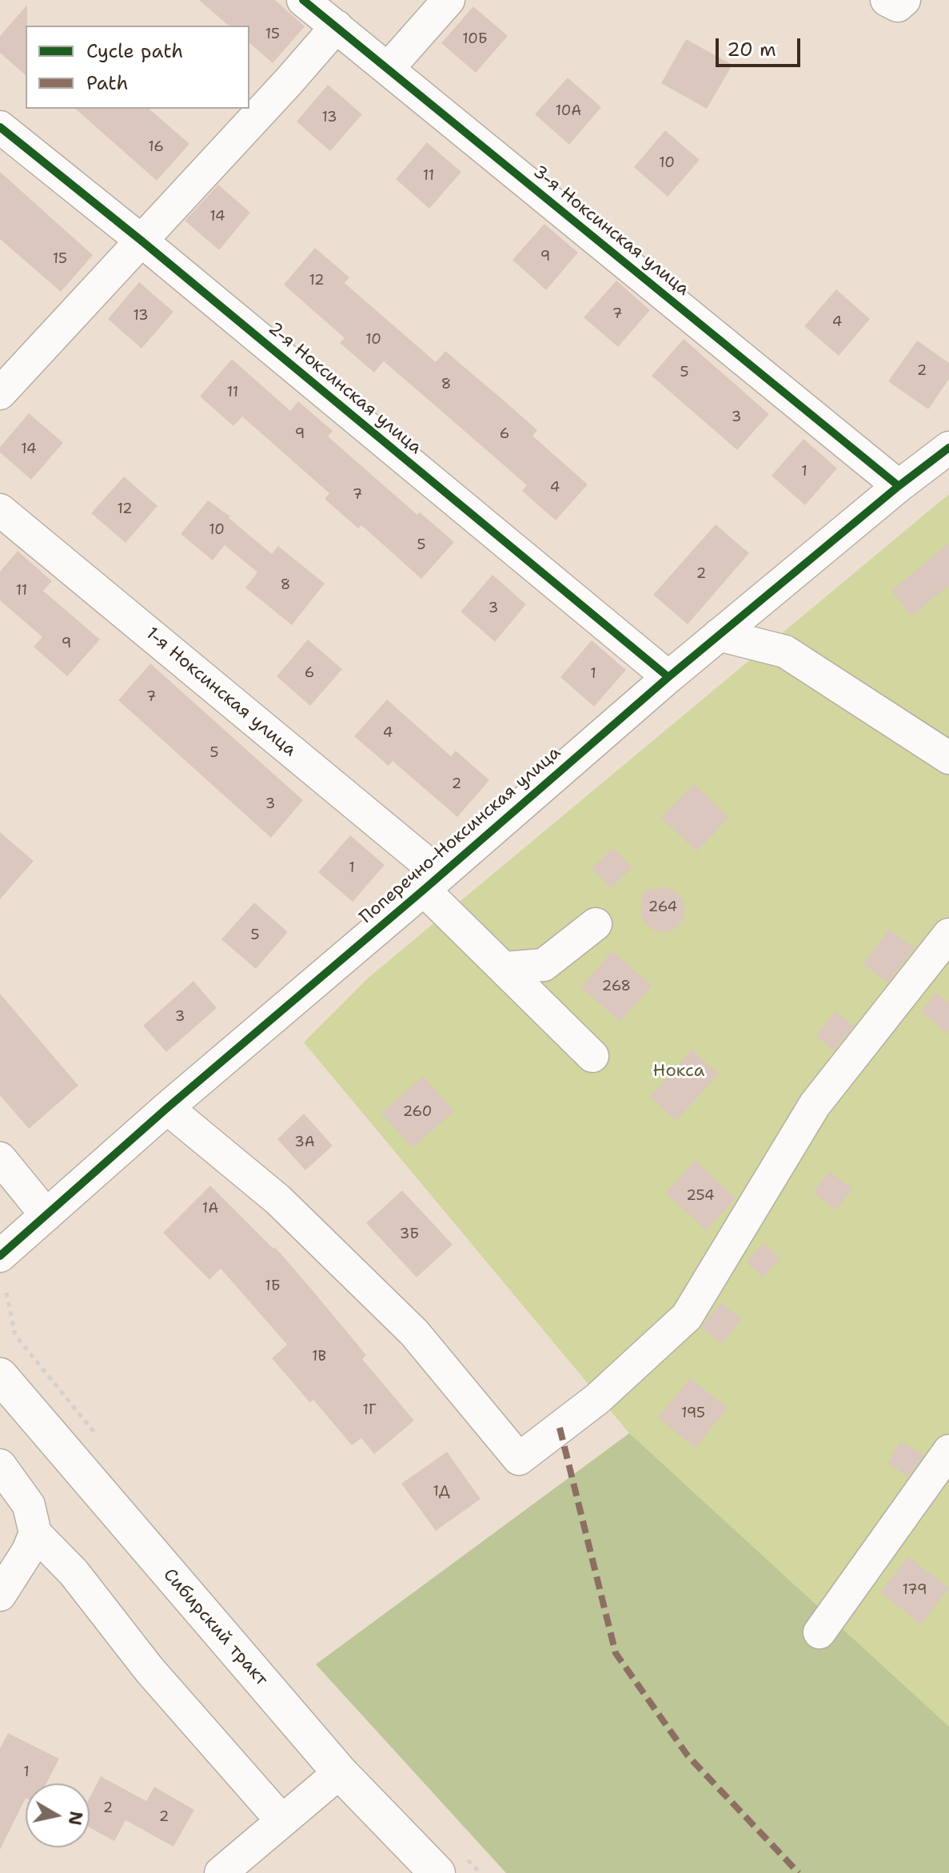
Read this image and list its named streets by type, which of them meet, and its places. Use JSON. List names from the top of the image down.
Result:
{
  "streets": {
    "main road": ["Сибирский тракт"],
    "street": [
      "3-я Ноксинская улица",
      "2-я Ноксинская улица",
      "1-я Ноксинская улица",
      "Поперечно-Ноксинская улица"
    ]
  },
  "crossings": [
    ["3-я Ноксинская улица", "Поперечно-Ноксинская улица"],
    ["2-я Ноксинская улица", "Поперечно-Ноксинская улица"],
    ["1-я Ноксинская улица", "Поперечно-Ноксинская улица"]
  ],
  "parks": ["Нокса"],
  "house_numbers": [
    "15",
    "10Б",
    "10А",
    "13",
    "16",
    "10",
    "11",
    "14",
    "9",
    "15",
    "12",
    "7",
    "13",
    "4",
    "10",
    "2",
    "5",
    "8",
    "11",
    "3",
    "9",
    "6",
    "14",
    "1",
    "4",
    "7",
    "12",
    "10",
    "5",
    "2",
    "8",
    "11",
    "3",
    "9",
    "6",
    "1",
    "7",
    "4",
    "5",
    "2",
    "3",
    "1",
    "264",
    "5",
    "268",
    "3",
    "260",
    "3А",
    "254",
    "1А",
    "3Б",
    "1Б",
    "1В",
    "1Г",
    "195",
    "1Д",
    "179",
    "1",
    "2",
    "2"
  ],
  "legend": ["Cycle path", "Path"],
  "scale_bar": "20 m",
  "north": "right"
}
